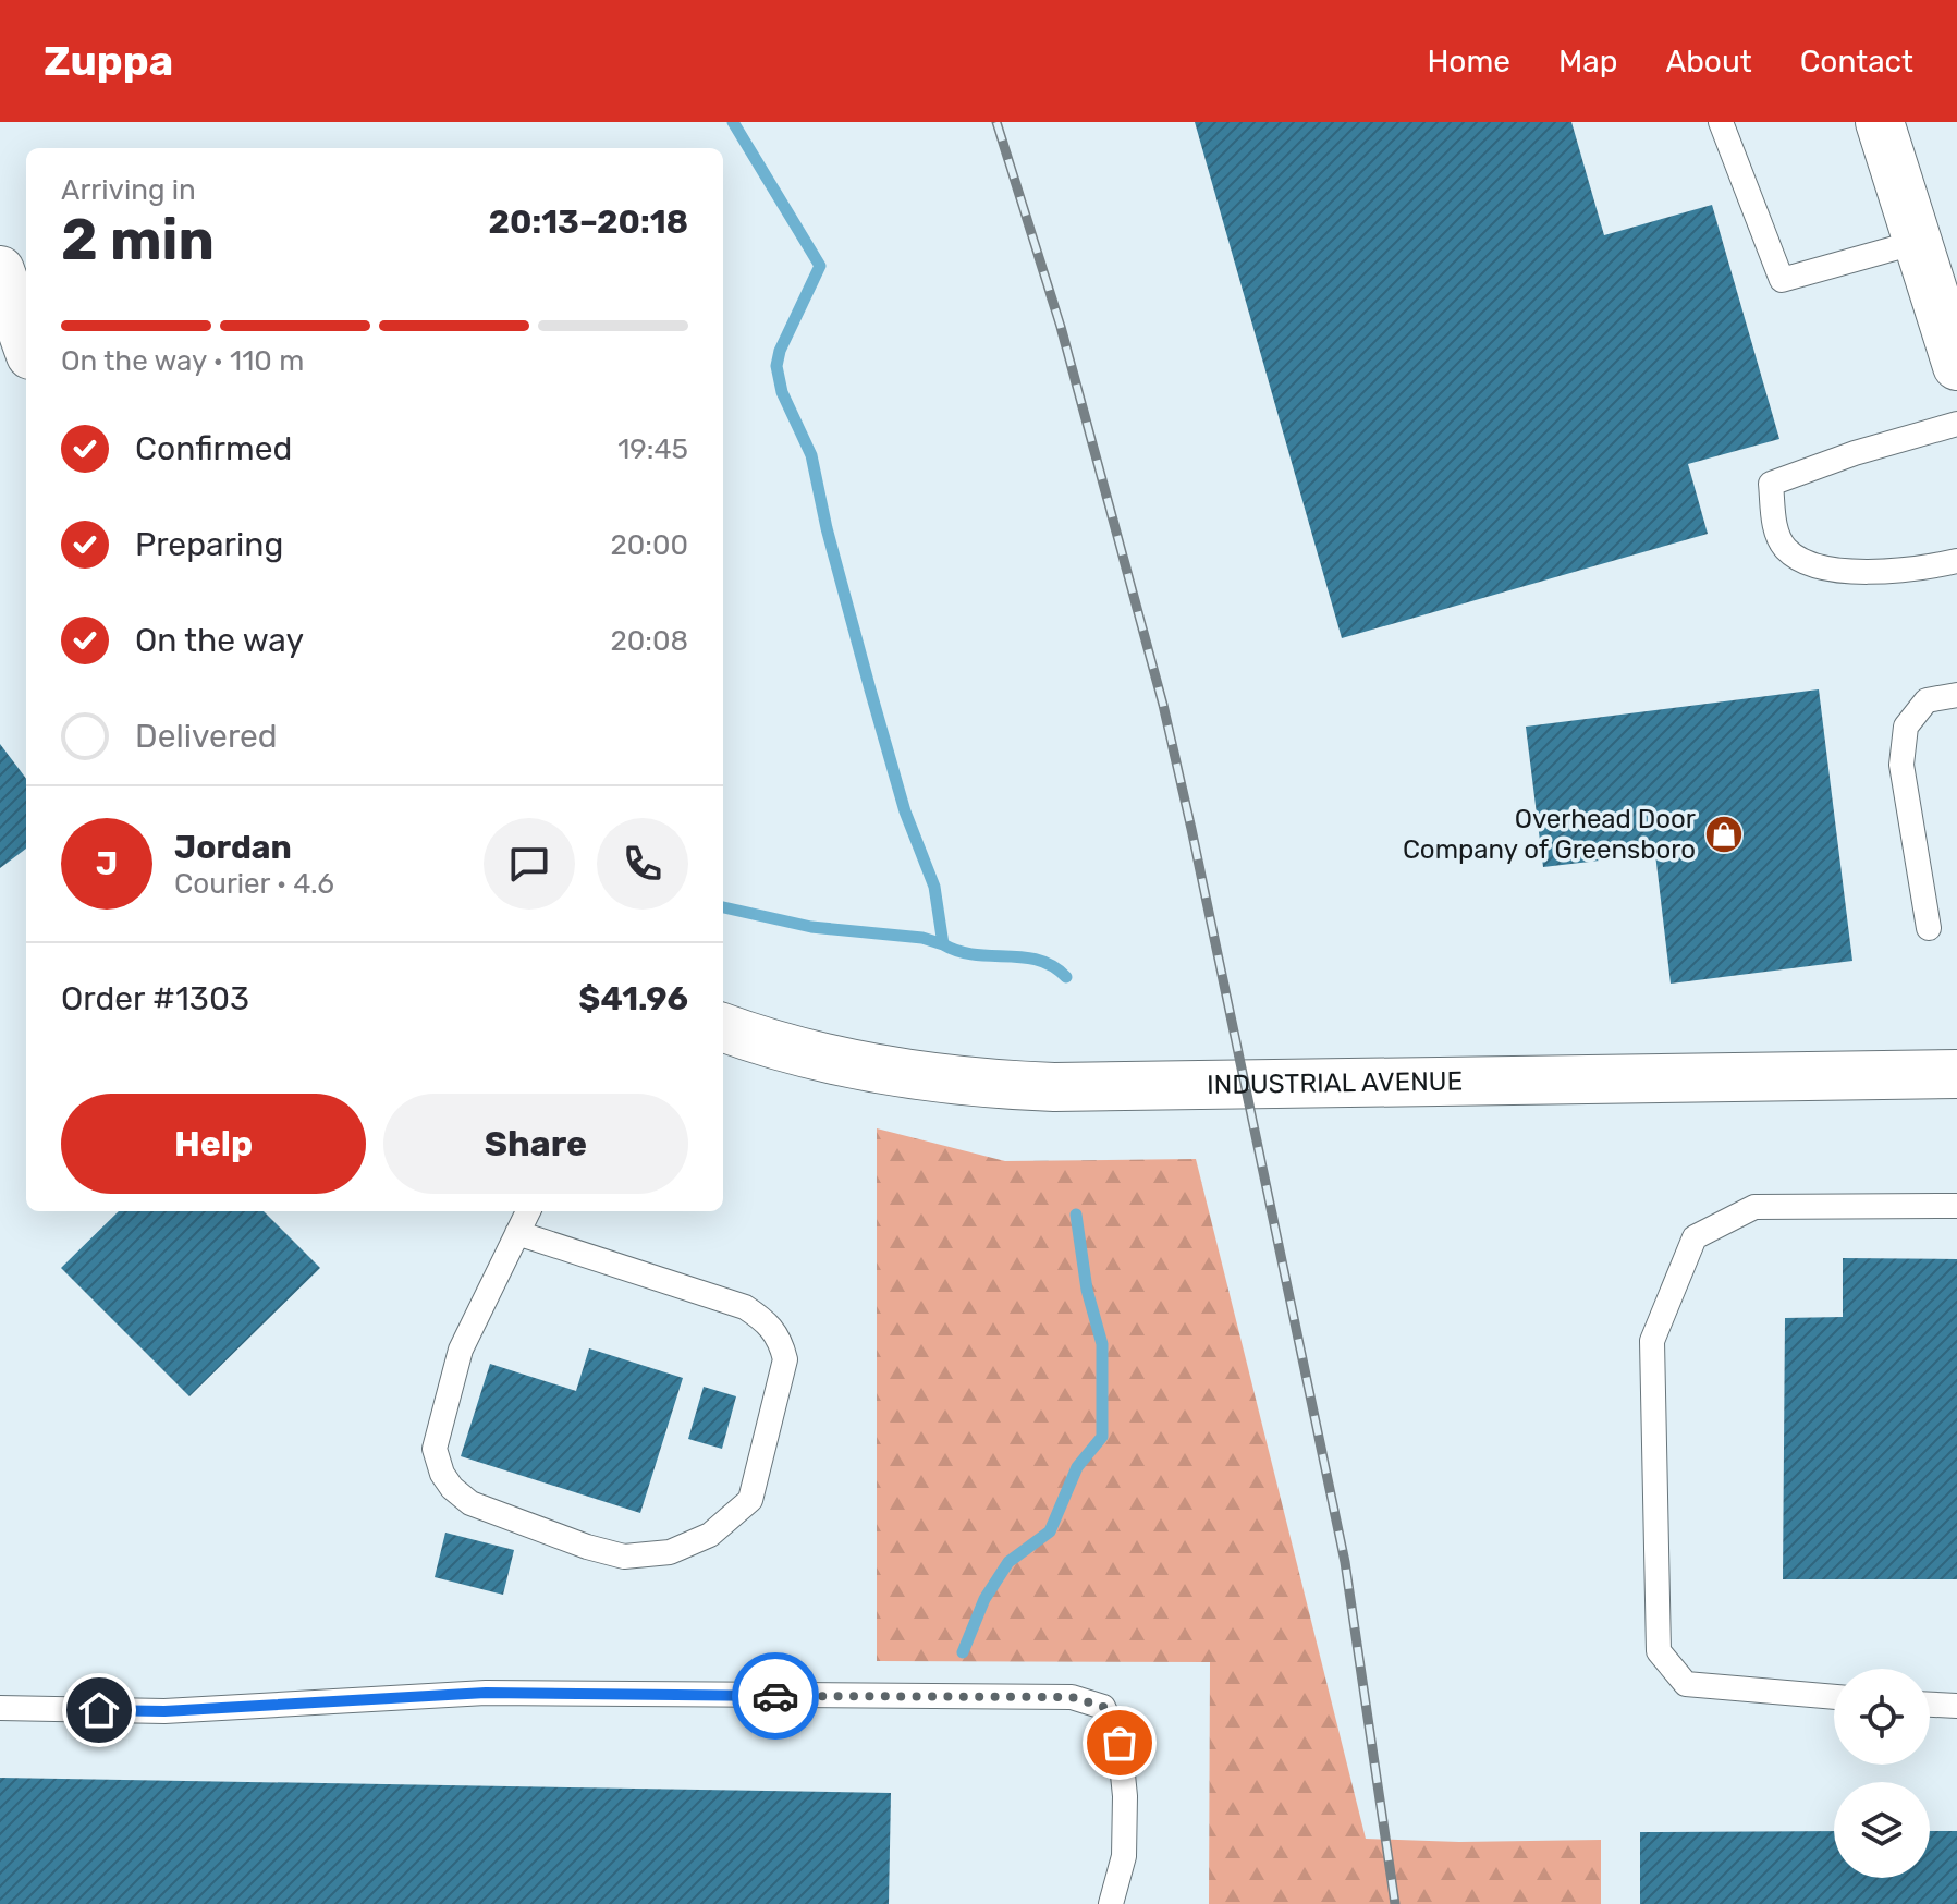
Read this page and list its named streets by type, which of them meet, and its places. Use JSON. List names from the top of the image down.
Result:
{
  "streets": {
    "main road": ["INDUSTRIAL AVENUE"]
  },
  "places": {
    "shop": ["Overhead Door Company of Greensboro"]
  },
  "page": {
    "header": "Zuppa",
    "nav": [
      "Home",
      "Map",
      "About",
      "Contact"
    ],
    "heading": ["2 min", "Arriving in", "20:13–20:18"],
    "panel": [
      "Jordan",
      "Courier · 4.6",
      "Order #1303",
      "$41.96"
    ],
    "bar": "On the way · 110 m",
    "list": [
      ["Confirmed", "19:45"],
      ["Preparing", "20:00"],
      ["On the way", "20:08"],
      "Delivered"
    ],
    "round": "J",
    "buttons": ["Help", "Share"]
  }
}
